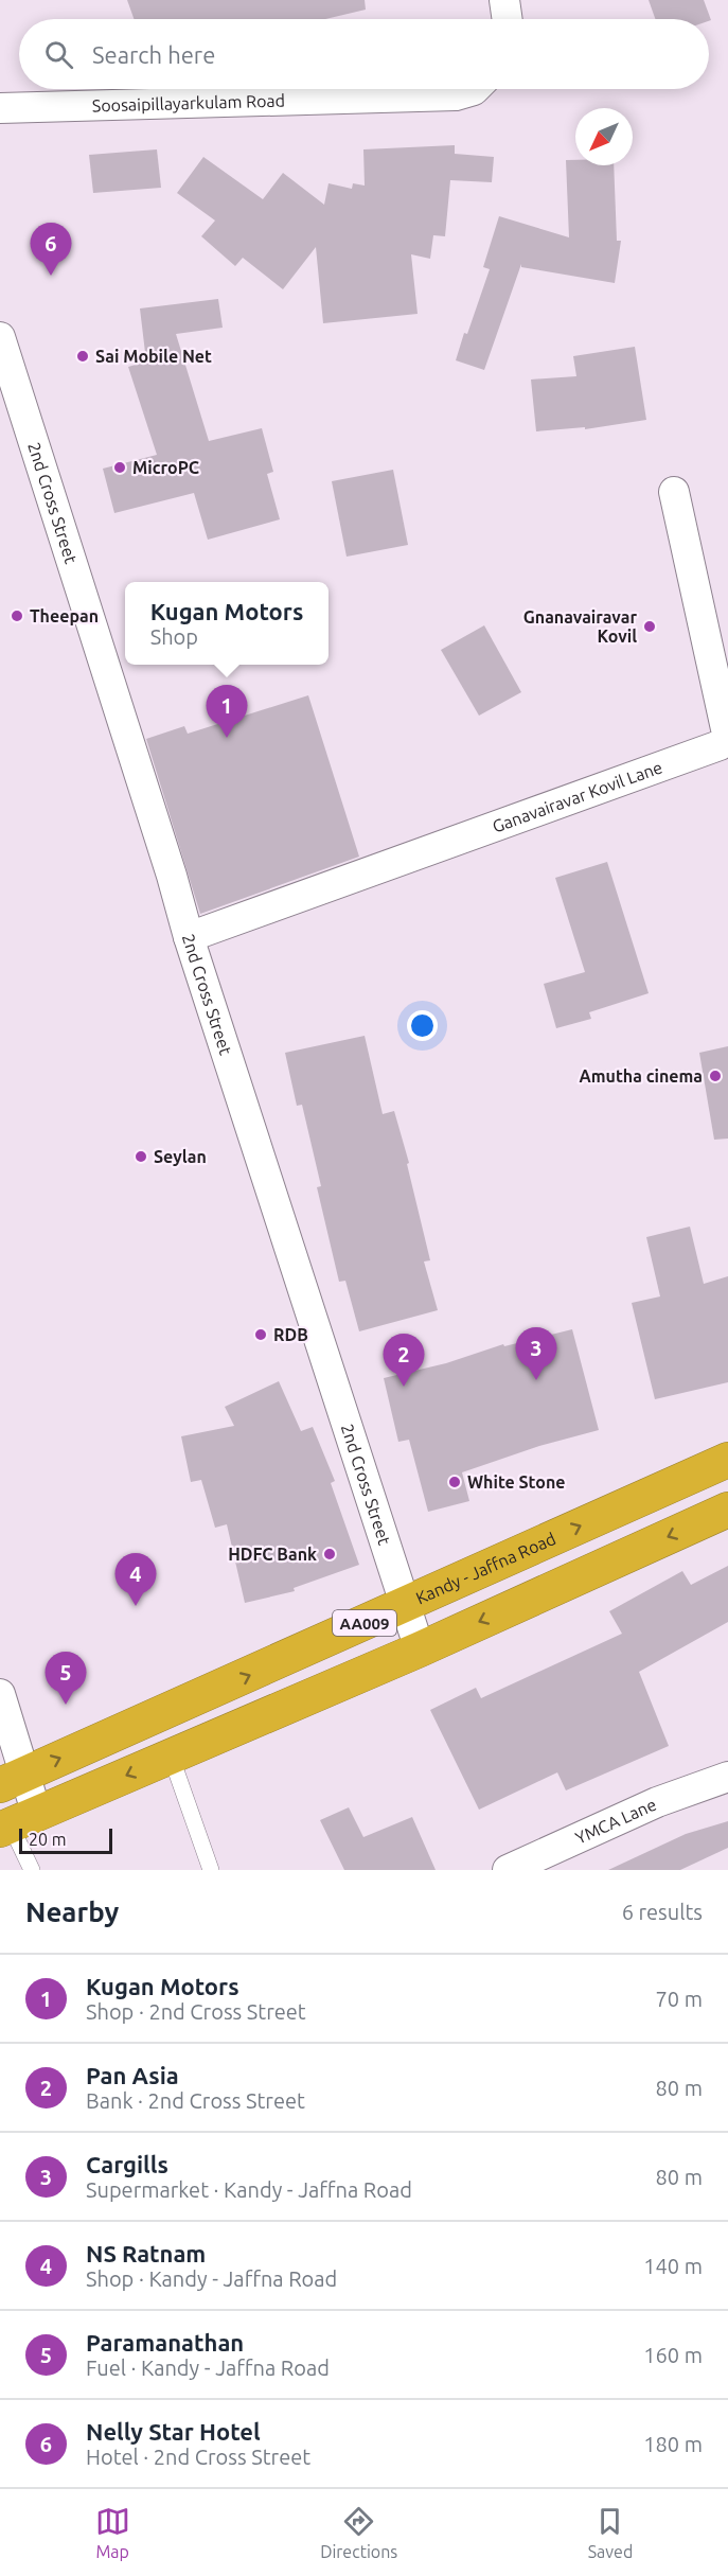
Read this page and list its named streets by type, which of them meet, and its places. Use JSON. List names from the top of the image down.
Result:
{
  "streets": {
    "highway": ["Kandy - Jaffna Road", "AA009"],
    "street": [
      "Soosaipillayarkulam Road",
      "2nd Cross Street",
      "Ganavairavar Kovil Lane",
      "YMCA Lane"
    ]
  },
  "crossings": [
    ["2nd Cross Street", "Ganavairavar Kovil Lane"],
    ["2nd Cross Street", "Kandy - Jaffna Road"],
    ["2nd Cross Street", "AA009"]
  ],
  "places": [
    "Sai Mobile Net",
    "MicroPC",
    "Theepan",
    "Gnanavairavar Kovil",
    "Amutha cinema",
    "Seylan",
    "RDB",
    "White Stone",
    "HDFC Bank"
  ],
  "scale_bar": "20 m",
  "north": "bottom left",
  "page": {
    "search": "Search here",
    "pins": [
      "6",
      "1",
      "3",
      "2",
      "4",
      "5"
    ],
    "popup": ["Kugan Motors", "Shop"],
    "scale": "20 m",
    "heading": ["Nearby", "6 results"],
    "list": [
      {
        "mark": "1",
        "name": "Kugan Motors",
        "note": "Shop · 2nd Cross Street",
        "value": "70 m"
      },
      {
        "mark": "2",
        "name": "Pan Asia",
        "note": "Bank · 2nd Cross Street",
        "value": "80 m"
      },
      {
        "mark": "3",
        "name": "Cargills",
        "note": "Supermarket · Kandy - Jaffna Road",
        "value": "80 m"
      },
      {
        "mark": "4",
        "name": "NS Ratnam",
        "note": "Shop · Kandy - Jaffna Road",
        "value": "140 m"
      },
      {
        "mark": "5",
        "name": "Paramanathan",
        "note": "Fuel · Kandy - Jaffna Road",
        "value": "160 m"
      },
      {
        "mark": "6",
        "name": "Nelly Star Hotel",
        "note": "Hotel · 2nd Cross Street",
        "value": "180 m"
      }
    ],
    "nav": ["Map", "Directions", "Saved"]
  }
}
